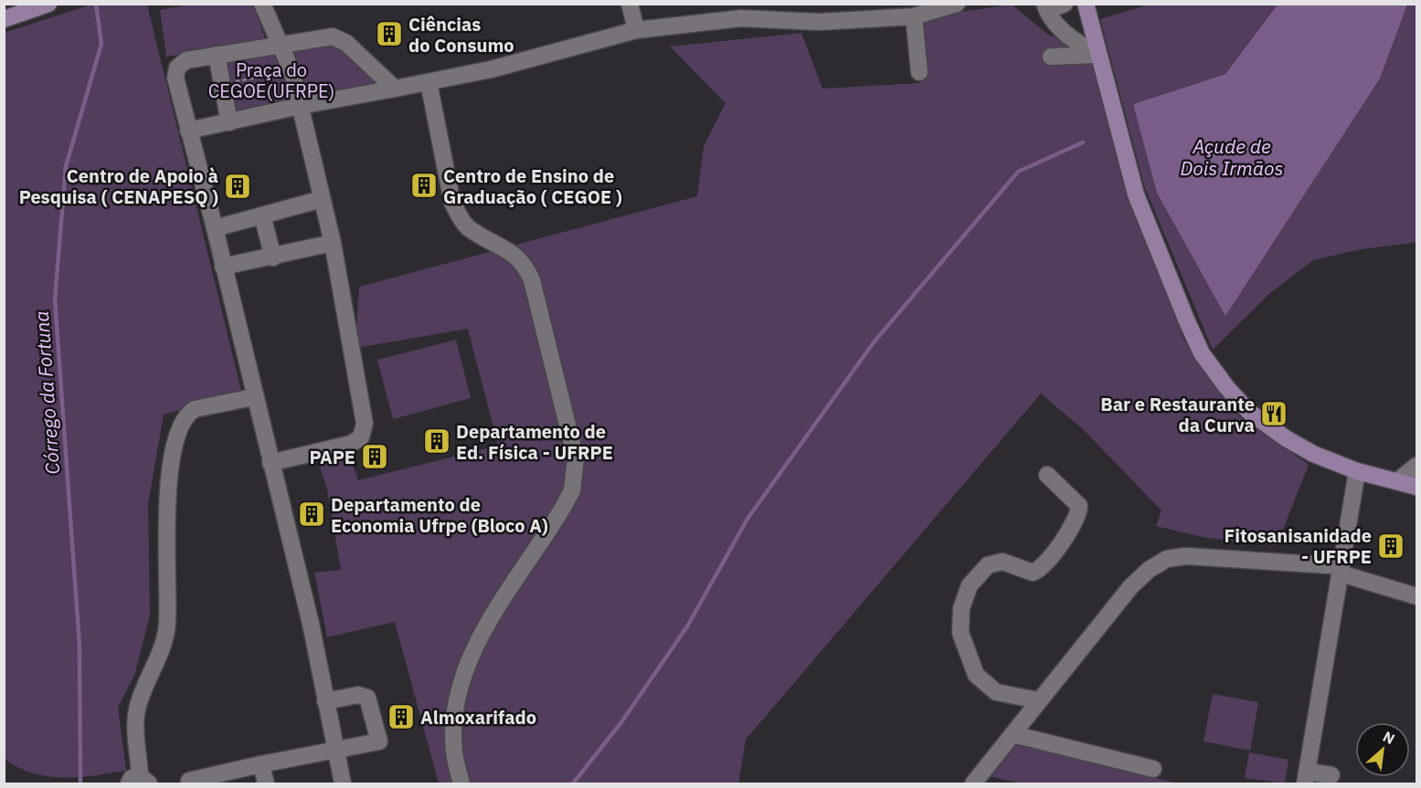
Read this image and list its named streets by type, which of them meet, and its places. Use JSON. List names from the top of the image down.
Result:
{
  "water": ["Açude de Dois Irmãos", "Córrego da Fortuna"],
  "parks": ["Praça do CEGOE(UFRPE)"],
  "places": {
    "building": [
      "Ciências do Consumo",
      "Centro de Ensino de Graduação ( CEGOE )",
      "Centro de Apoio à Pesquisa ( CENAPESQ )",
      "Departamento de Ed. Física - UFRPE",
      "PAPE",
      "Departamento de Economia Ufrpe (Bloco A)",
      "Fitosanisanidade - UFRPE",
      "Almoxarifado"
    ],
    "restaurant": ["Bar e Restaurante da Curva"]
  },
  "north": "top right"
}
